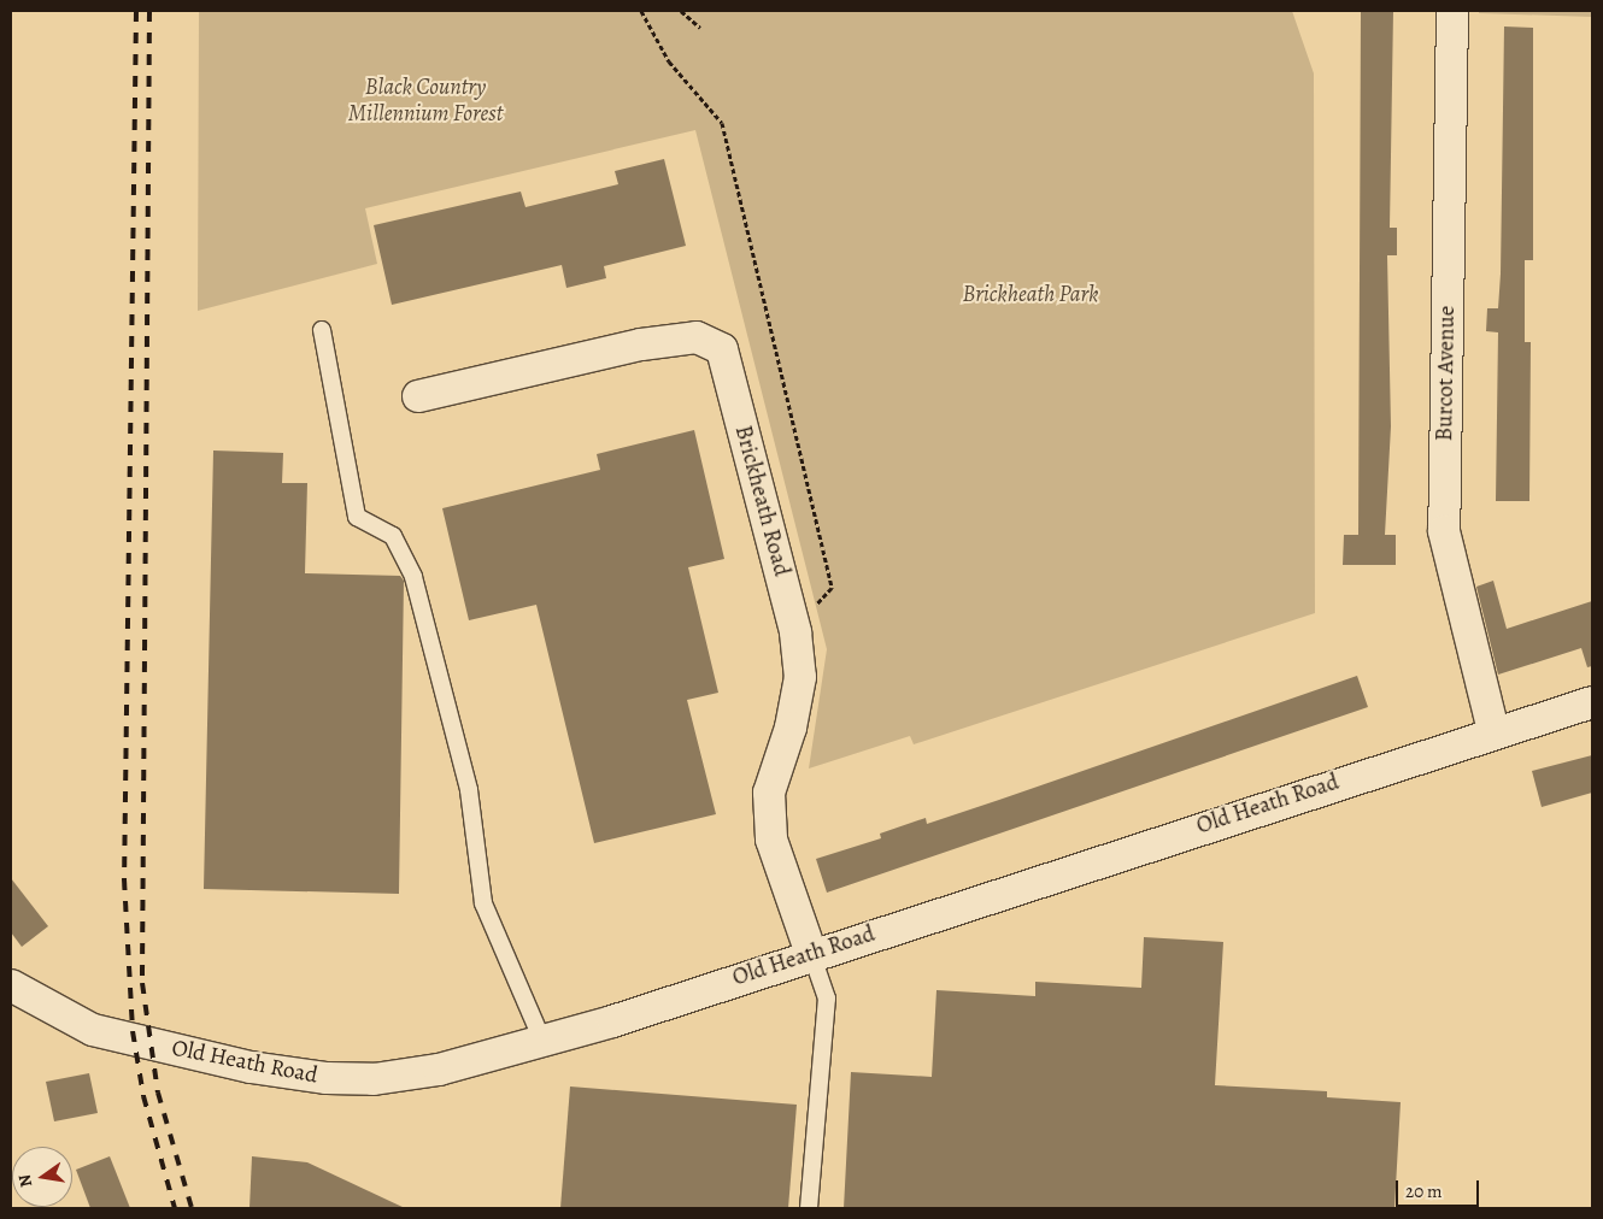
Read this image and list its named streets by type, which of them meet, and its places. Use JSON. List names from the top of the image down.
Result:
{
  "streets": {
    "street": ["Burcot Avenue", "Brickheath Road", "Old Heath Road"]
  },
  "crossings": [
    ["Burcot Avenue", "Old Heath Road"],
    ["Brickheath Road", "Old Heath Road"]
  ],
  "parks": ["Black Country Millennium Forest", "Brickheath Park"],
  "scale_bar": "20 m",
  "north": "left"
}
